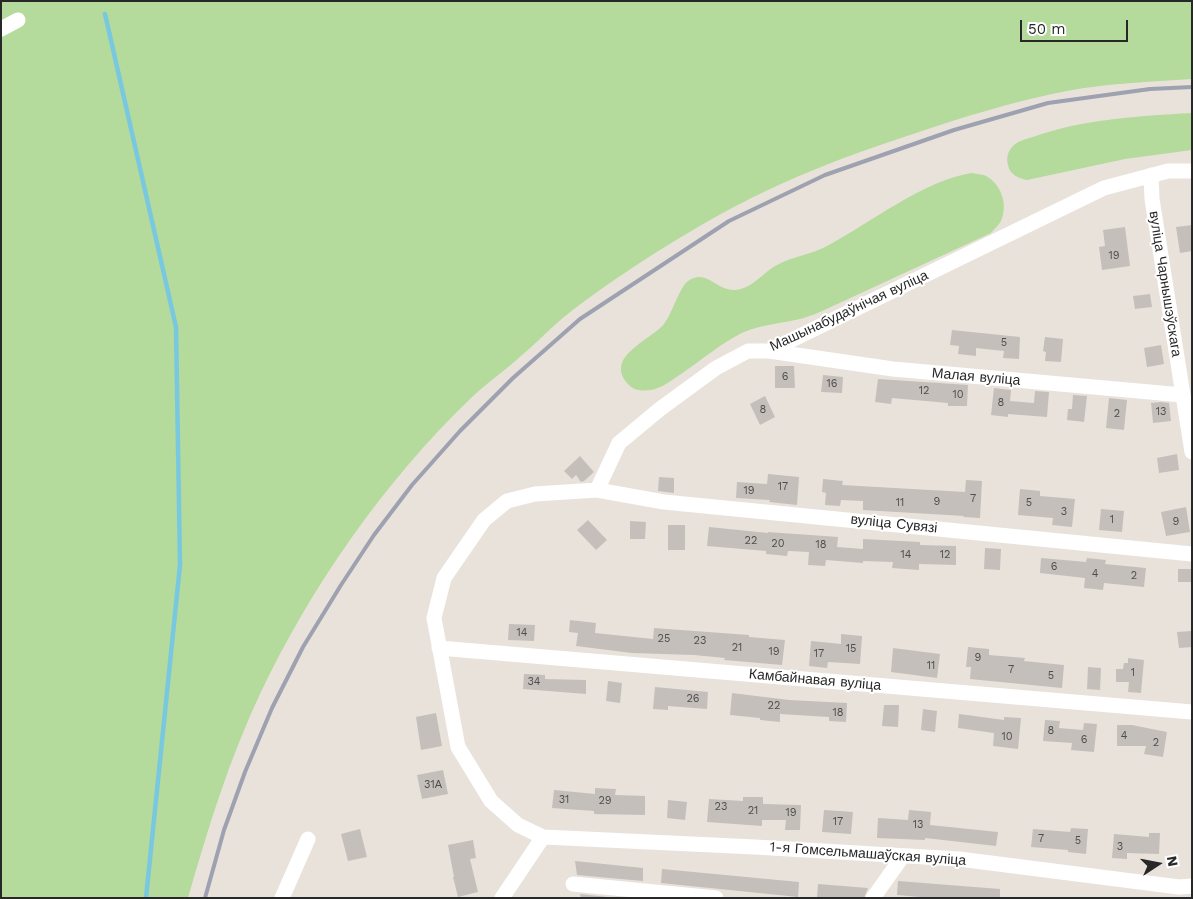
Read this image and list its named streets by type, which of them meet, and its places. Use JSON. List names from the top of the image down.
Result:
{
  "streets": {
    "street": [
      "вуліца Чарнышэўскага",
      "Машынабудаўнічая вуліца",
      "Малая вуліца",
      "вуліца Сувязі",
      "Камбайнавая вуліца",
      "1-я Гомсельмашаўская вуліца"
    ]
  },
  "crossings": [
    ["вуліца Чарнышэўскага", "Машынабудаўнічая вуліца"],
    ["вуліца Чарнышэўскага", "Малая вуліца"],
    ["Машынабудаўнічая вуліца", "Малая вуліца"],
    ["Машынабудаўнічая вуліца", "вуліца Сувязі"]
  ],
  "house_numbers": [
    "19",
    "5",
    "6",
    "16",
    "12",
    "10",
    "8",
    "8",
    "13",
    "2",
    "17",
    "19",
    "7",
    "9",
    "11",
    "5",
    "3",
    "1",
    "9",
    "22",
    "20",
    "18",
    "14",
    "12",
    "6",
    "4",
    "2",
    "14",
    "25",
    "23",
    "21",
    "15",
    "19",
    "17",
    "9",
    "11",
    "7",
    "1",
    "5",
    "34",
    "26",
    "22",
    "18",
    "8",
    "4",
    "10",
    "6",
    "2",
    "31А",
    "31",
    "29",
    "23",
    "21",
    "19",
    "17",
    "13",
    "7",
    "5",
    "3"
  ],
  "scale_bar": "50 m",
  "north": "right"
}
